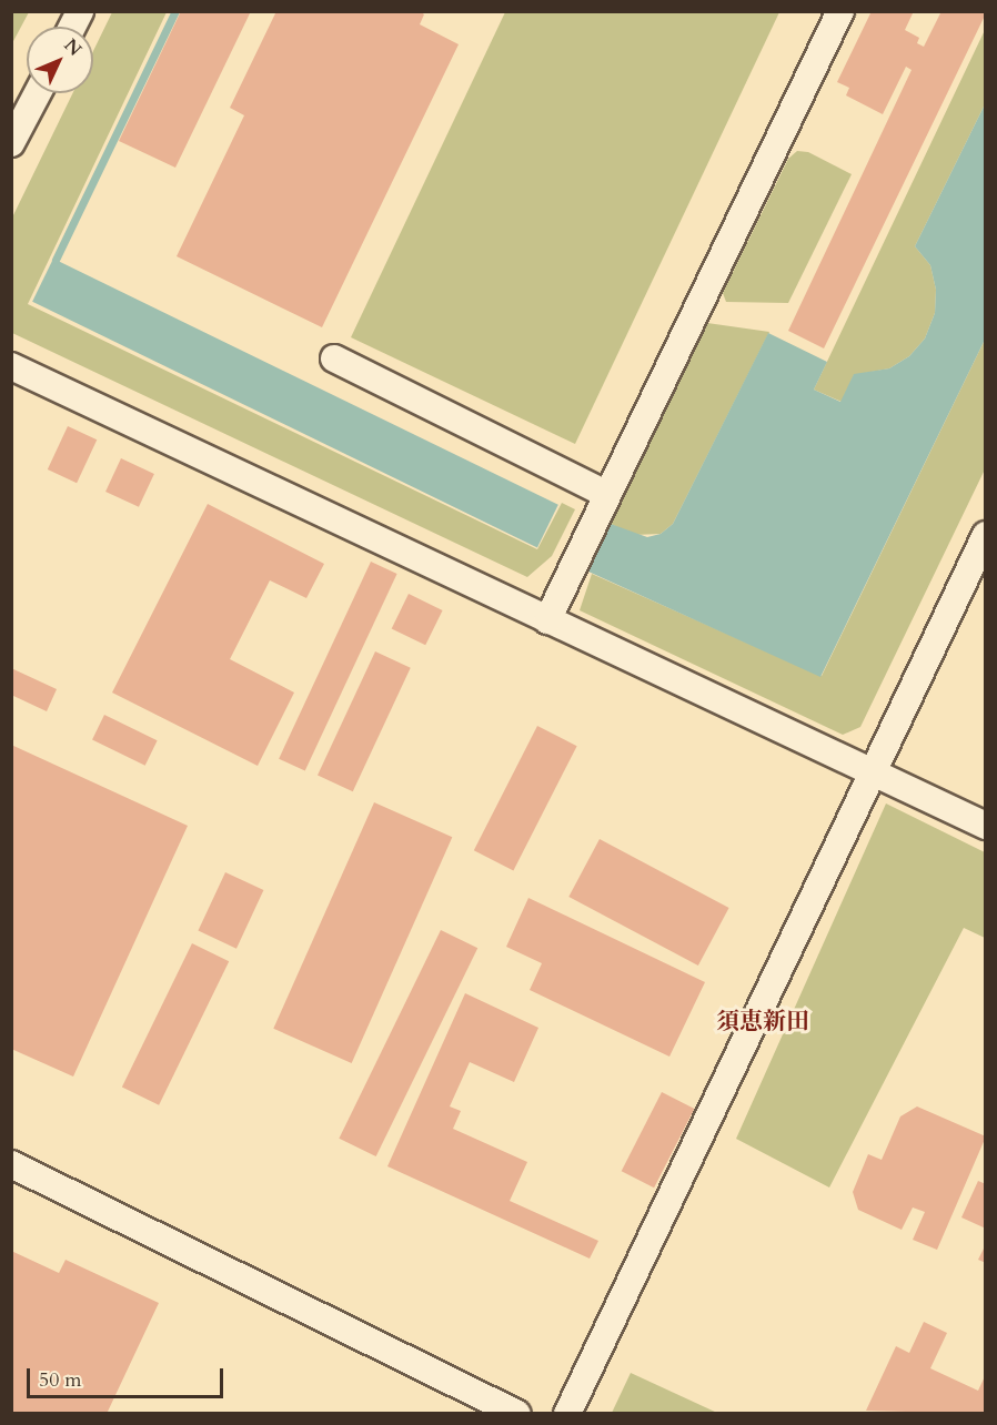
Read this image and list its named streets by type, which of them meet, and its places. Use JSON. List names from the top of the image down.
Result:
{
  "districts": ["須恵新田"],
  "scale_bar": "50 m",
  "north": "top right"
}
